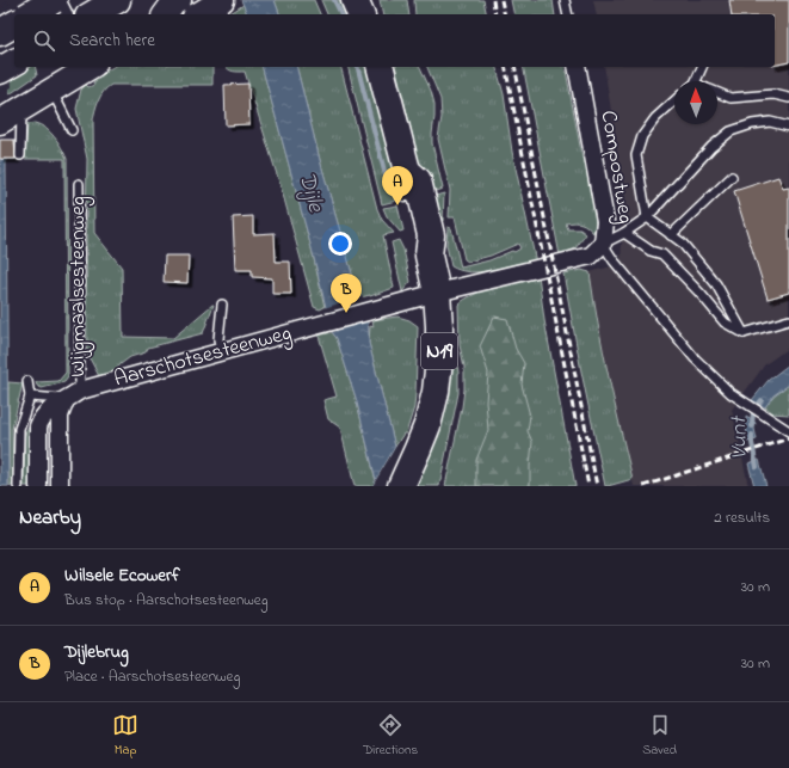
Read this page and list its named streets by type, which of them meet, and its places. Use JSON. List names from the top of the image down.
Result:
{
  "streets": {
    "main road": ["N19"],
    "street": ["Compostweg", "Aarschotsesteenweg"],
    "lane": ["Wijgmaalsesteenweg"]
  },
  "crossings": [
    ["Compostweg", "N19"],
    ["Compostweg", "Aarschotsesteenweg"],
    ["Wijgmaalsesteenweg", "Aarschotsesteenweg"],
    ["N19", "Aarschotsesteenweg"]
  ],
  "water": ["Dijle", "Vunt"],
  "north": "top",
  "page": {
    "search": "Search here",
    "pins": ["A", "B"],
    "heading": ["Nearby", "2 results"],
    "list": [
      {
        "mark": "A",
        "name": "Wilsele Ecowerf",
        "note": "Bus stop · Aarschotsesteenweg",
        "value": "30 m"
      },
      {
        "mark": "B",
        "name": "Dijlebrug",
        "note": "Place · Aarschotsesteenweg",
        "value": "30 m"
      }
    ],
    "nav": ["Map", "Directions", "Saved"]
  }
}
